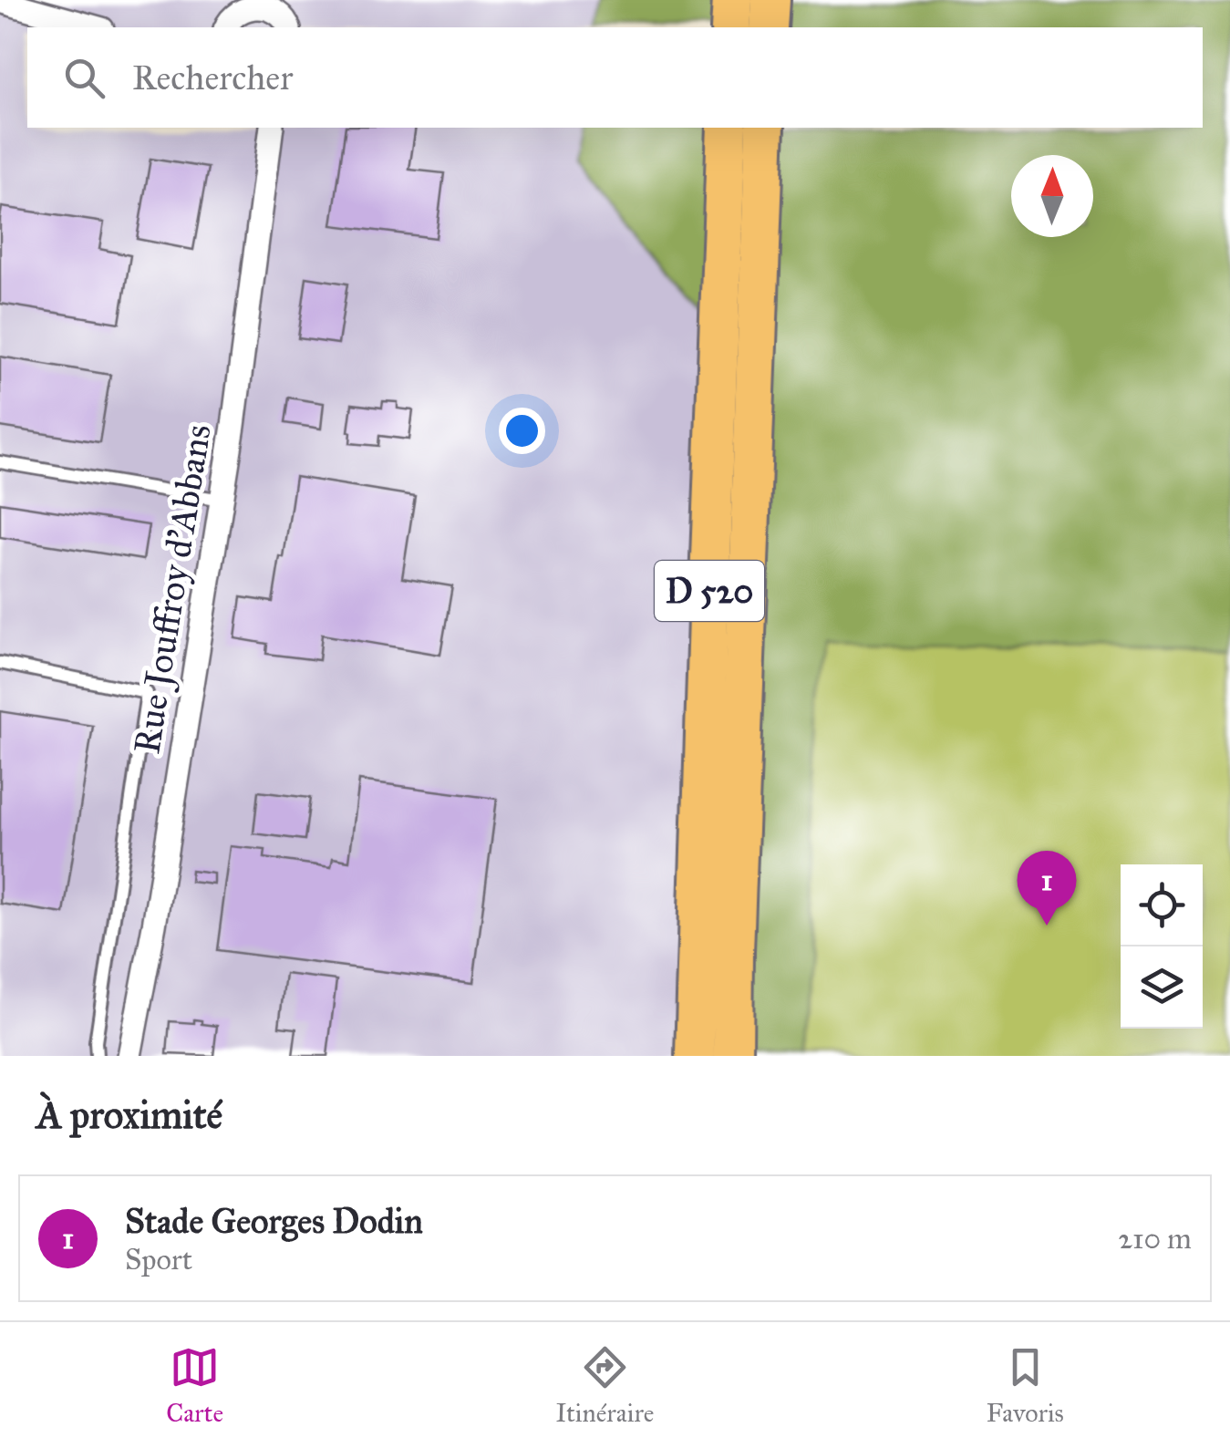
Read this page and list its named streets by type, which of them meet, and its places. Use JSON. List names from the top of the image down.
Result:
{
  "streets": {
    "highway": ["D 520"],
    "street": ["Rue Jouffroy d'Abbans"]
  },
  "north": "top",
  "page": {
    "search": "Rechercher",
    "pins": "1",
    "heading": "À proximité",
    "list": [
      {
        "mark": "1",
        "name": "Stade Georges Dodin",
        "note": "Sport",
        "value": "210 m"
      }
    ],
    "nav": ["Carte", "Itinéraire", "Favoris"]
  }
}
